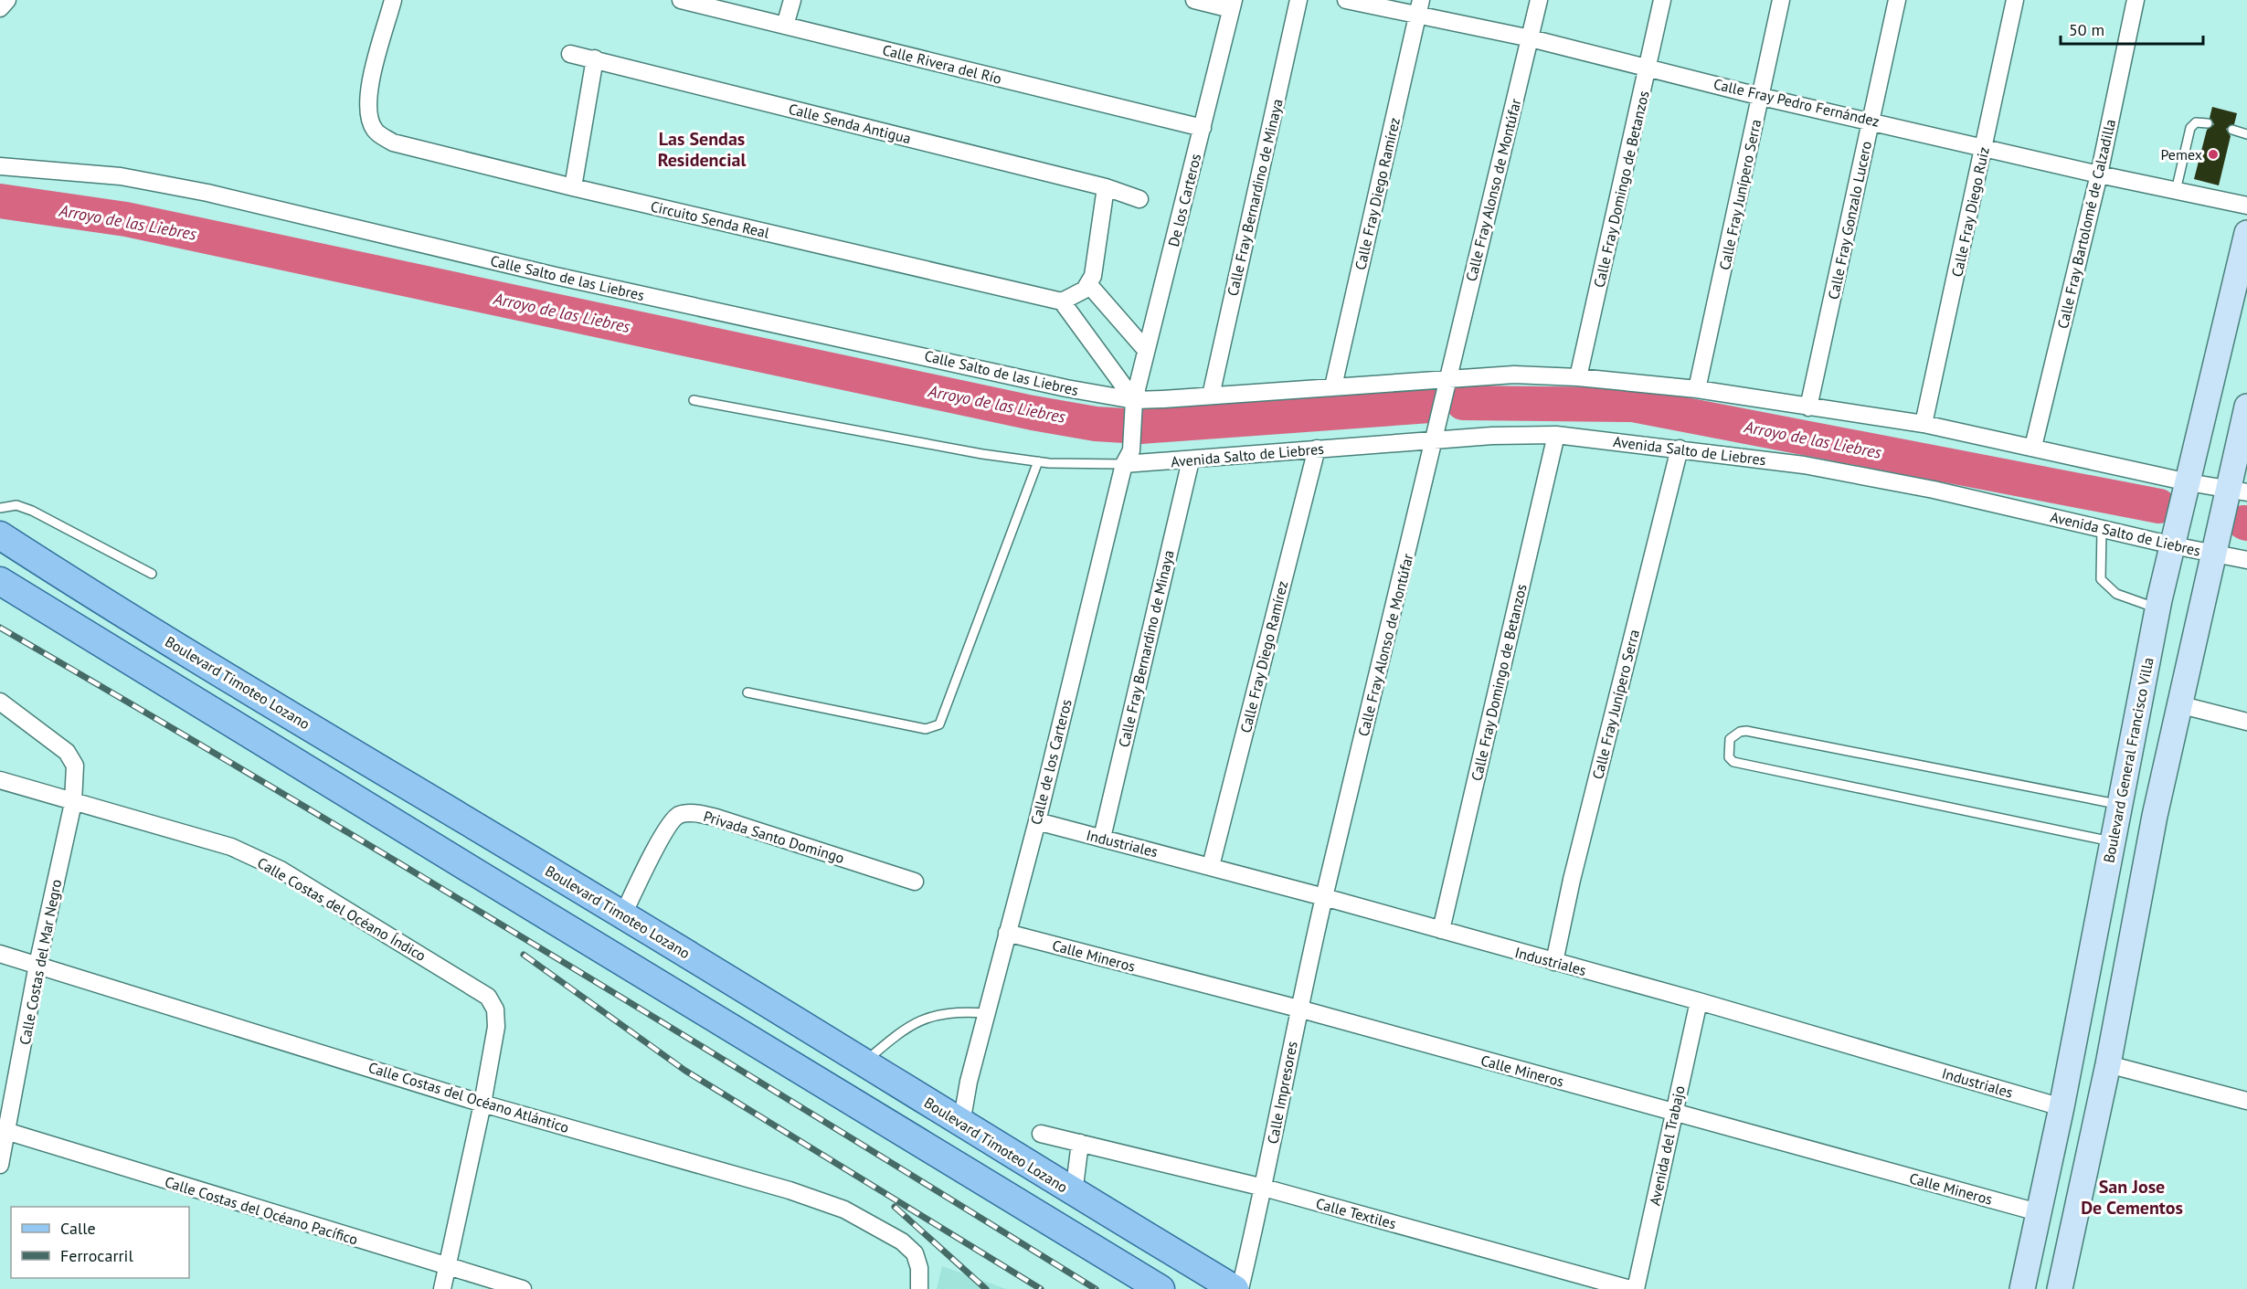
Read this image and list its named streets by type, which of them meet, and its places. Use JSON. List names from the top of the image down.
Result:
{
  "streets": {
    "main road": ["Boulevard Timoteo Lozano", "Boulevard General Francisco Villa"],
    "street": [
      "Calle Rivera del Río",
      "Calle Fray Pedro Fernández",
      "Calle Senda Antigua",
      "Calle Fray Domingo de Betanzos",
      "Calle Fray Alonso de Montúfar",
      "Calle Fray Diego Ramírez",
      "Calle Fray Junípero Serra",
      "Calle Fray Bernardino de Minaya",
      "De los Carteros",
      "Calle Fray Diego Ruiz",
      "Circuito Senda Real",
      "Calle Fray Gonzalo Lucero",
      "Calle Fray Bartolomé de Calzadilla",
      "Calle Salto de las Liebres",
      "Avenida Salto de Liebres",
      "Calle de los Carteros",
      "Privada Santo Domingo",
      "Industriales",
      "Calle Costas del Océano Índico",
      "Calle Mineros",
      "Calle Costas del Mar Negro",
      "Calle Impresores",
      "Calle Costas del Océano Atlántico",
      "Avenida del Trabajo",
      "Calle Costas del Océano Pacífico",
      "Calle Textiles"
    ]
  },
  "crossings": [
    ["Calle Rivera del Río", "De los Carteros"],
    ["Calle Fray Pedro Fernández", "Calle Fray Domingo de Betanzos"],
    ["Calle Fray Pedro Fernández", "Calle Fray Alonso de Montúfar"],
    ["Calle Fray Pedro Fernández", "Calle Fray Diego Ramírez"],
    ["Calle Fray Pedro Fernández", "Calle Fray Junípero Serra"],
    ["Calle Fray Pedro Fernández", "Calle Fray Diego Ruiz"],
    ["Calle Fray Pedro Fernández", "Calle Fray Gonzalo Lucero"],
    ["Calle Fray Pedro Fernández", "Calle Fray Bartolomé de Calzadilla"],
    ["Calle Fray Domingo de Betanzos", "Avenida Salto de Liebres"],
    ["Calle Fray Domingo de Betanzos", "Industriales"],
    ["Calle Fray Alonso de Montúfar", "Avenida Salto de Liebres"],
    ["Calle Fray Alonso de Montúfar", "Industriales"],
    ["Calle Fray Alonso de Montúfar", "Calle Impresores"],
    ["Calle Fray Diego Ramírez", "Avenida Salto de Liebres"],
    ["Calle Fray Diego Ramírez", "Industriales"],
    ["Calle Fray Junípero Serra", "Avenida Salto de Liebres"],
    ["Calle Fray Junípero Serra", "Industriales"],
    ["Calle Fray Bernardino de Minaya", "Avenida Salto de Liebres"],
    ["Calle Fray Bernardino de Minaya", "Industriales"],
    ["De los Carteros", "Calle Salto de las Liebres"],
    ["De los Carteros", "Calle de los Carteros"],
    ["Calle Salto de las Liebres", "Calle de los Carteros"],
    ["Avenida Salto de Liebres", "Boulevard General Francisco Villa"],
    ["Avenida Salto de Liebres", "Calle de los Carteros"],
    ["Boulevard Timoteo Lozano", "Calle de los Carteros"],
    ["Boulevard Timoteo Lozano", "Privada Santo Domingo"],
    ["Boulevard General Francisco Villa", "Industriales"],
    ["Boulevard General Francisco Villa", "Calle Mineros"],
    ["Calle de los Carteros", "Industriales"],
    ["Calle de los Carteros", "Calle Mineros"],
    ["Industriales", "Calle Impresores"],
    ["Industriales", "Avenida del Trabajo"],
    ["Calle Costas del Océano Índico", "Calle Costas del Mar Negro"],
    ["Calle Costas del Océano Índico", "Calle Costas del Océano Atlántico"],
    ["Calle Mineros", "Calle Impresores"],
    ["Calle Mineros", "Avenida del Trabajo"],
    ["Calle Costas del Mar Negro", "Calle Costas del Océano Atlántico"],
    ["Calle Costas del Mar Negro", "Calle Costas del Océano Pacífico"],
    ["Calle Impresores", "Calle Textiles"]
  ],
  "districts": ["Las Sendas Residencial", "San Jose De Cementos"],
  "water": ["Arroyo de las Liebres"],
  "places": ["Pemex"],
  "legend": ["Calle", "Ferrocarril"],
  "scale_bar": "50 m"
}
